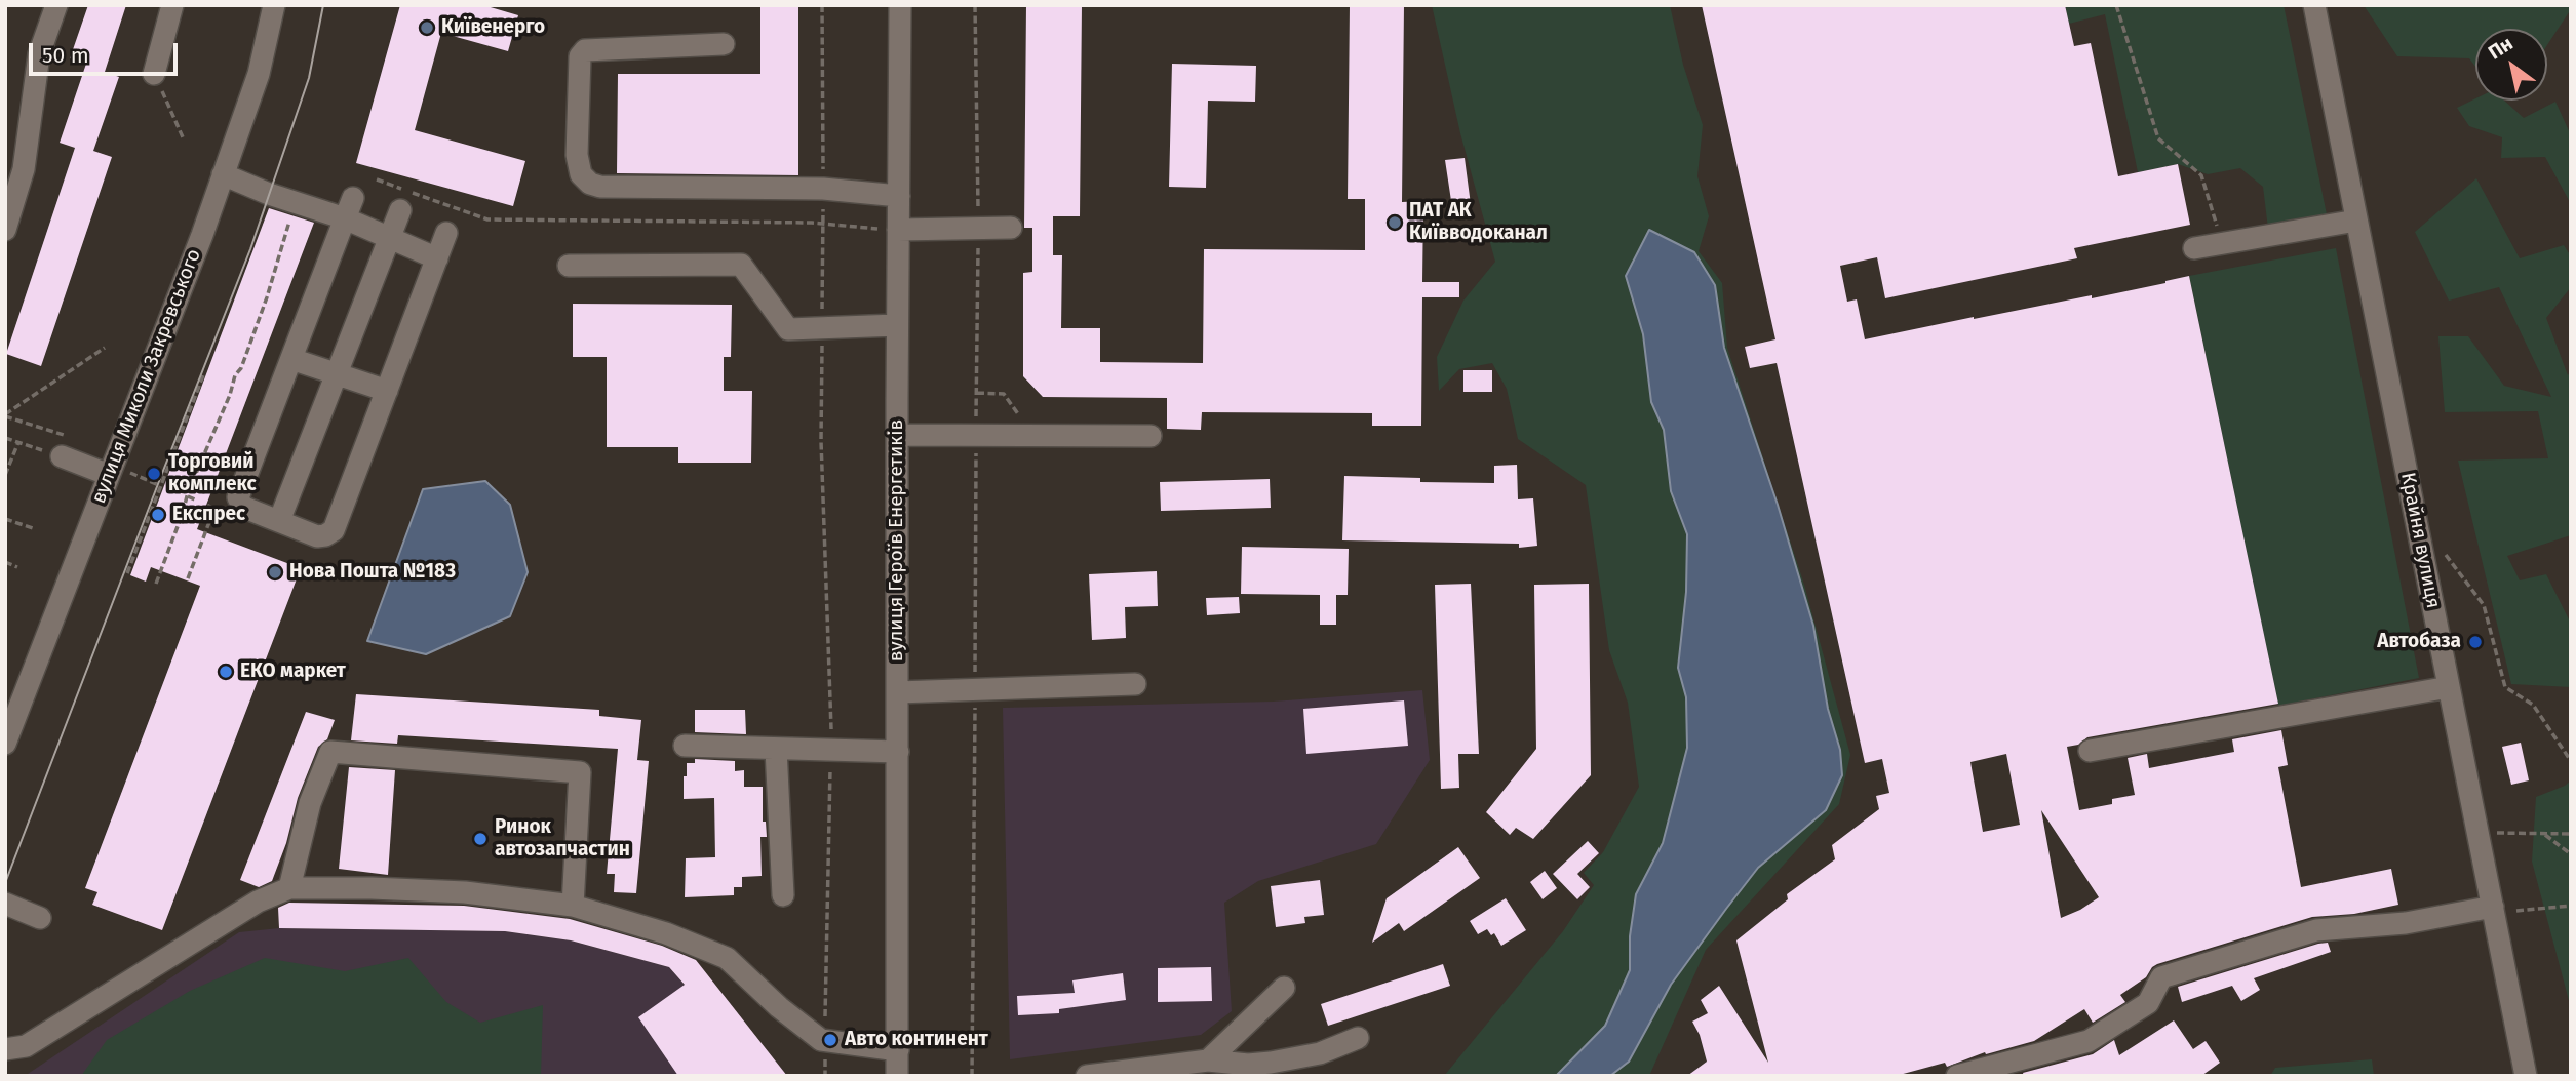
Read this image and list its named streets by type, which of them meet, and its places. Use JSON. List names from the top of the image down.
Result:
{
  "streets": {
    "street": ["вулиця Миколи Закревського", "вулиця Героїв Енергетиків", "Крайня вулиця"]
  },
  "places": [
    "Київенерго",
    "ПАТ АК Київводоканал",
    "Торговий комплекс",
    "Експрес",
    "Нова Пошта №183",
    "Автобаза",
    "ЕКО маркет",
    "Ринок автозапчастин",
    "Авто континент"
  ],
  "scale_bar": "50 m",
  "north": "top left"
}
